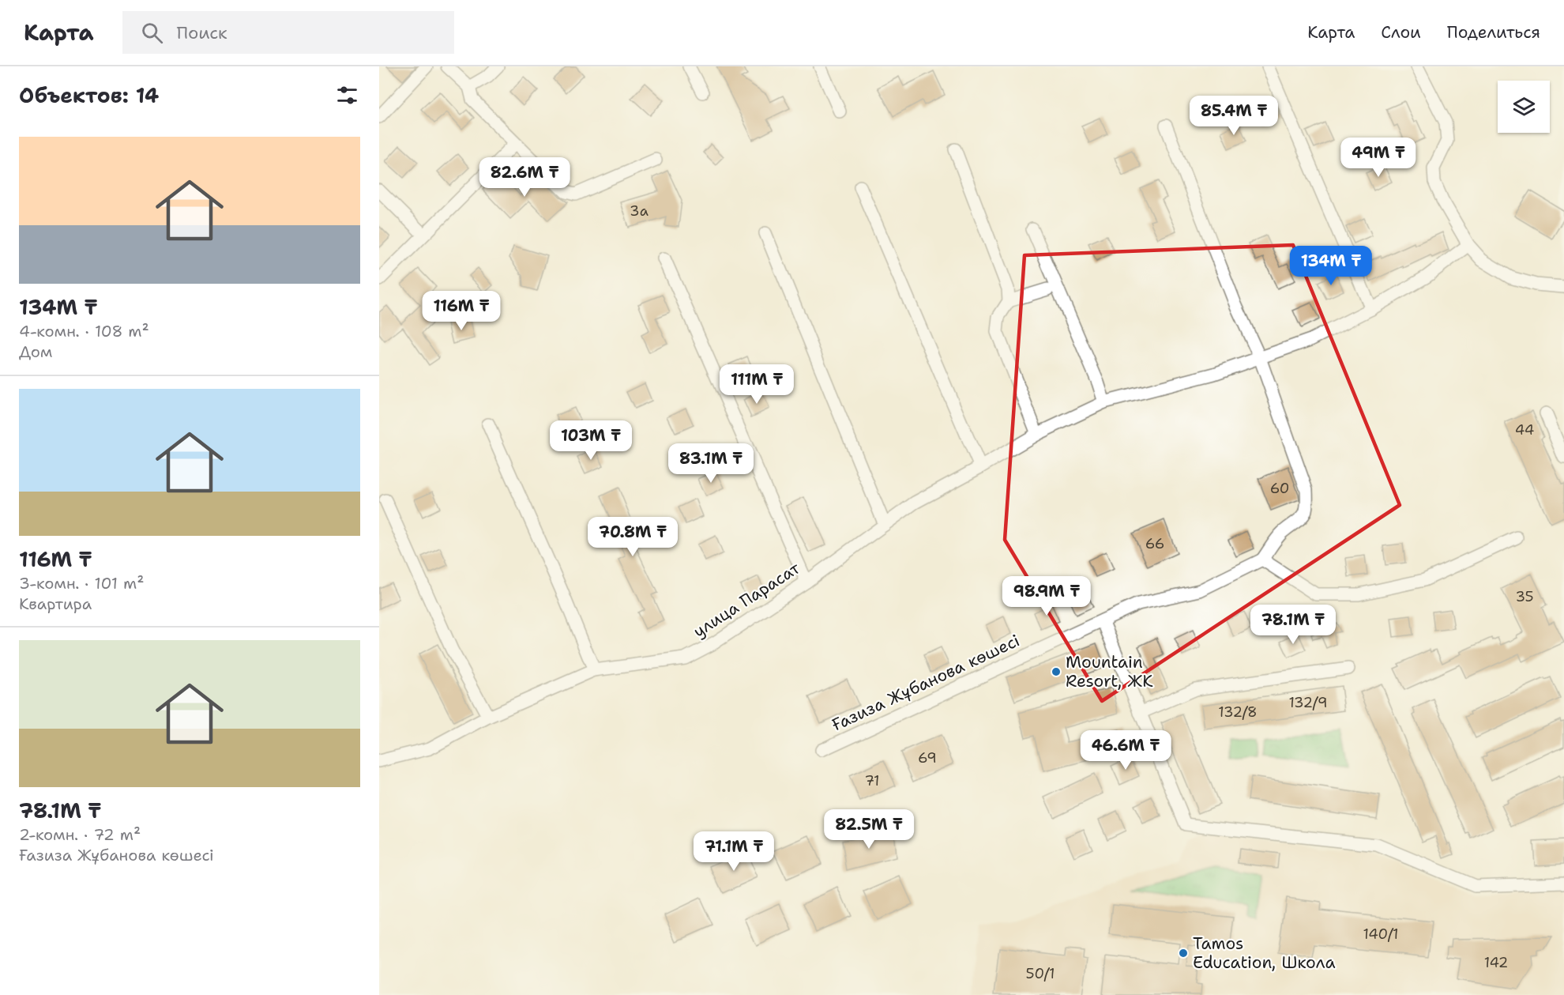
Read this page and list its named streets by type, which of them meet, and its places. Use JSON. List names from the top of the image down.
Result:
{
  "streets": {
    "street": ["улица Парасат", "Ғазиза Жұбанова көшесі"]
  },
  "places": ["Mountain Resort, ЖК", "Tamos Education, Школа"],
  "house_numbers": [
    "3а",
    "44",
    "60",
    "66",
    "35",
    "132/9",
    "132/8",
    "69",
    "71",
    "140/1",
    "142",
    "50/1"
  ],
  "page": {
    "header": "Карта",
    "search": "Поиск",
    "nav": ["Карта", "Слои", "Поделиться"],
    "heading": "Объектов: 14",
    "price": [
      "85.4M ₸",
      "49M ₸",
      "82.6M ₸",
      "134M ₸",
      "116M ₸",
      "111M ₸",
      "103M ₸",
      "83.1M ₸",
      "70.8M ₸",
      "98.9M ₸",
      "78.1M ₸",
      "46.6M ₸",
      "82.5M ₸",
      "71.1M ₸"
    ],
    "list": [
      {
        "name": "134M ₸",
        "note": "4-комн. · 108 m² · Дом"
      },
      {
        "name": "116M ₸",
        "note": "3-комн. · 101 m² · Квартира"
      },
      {
        "name": "78.1M ₸",
        "note": "2-комн. · 72 m² · Ғазиза Жұбанова көшесі"
      }
    ]
  }
}
